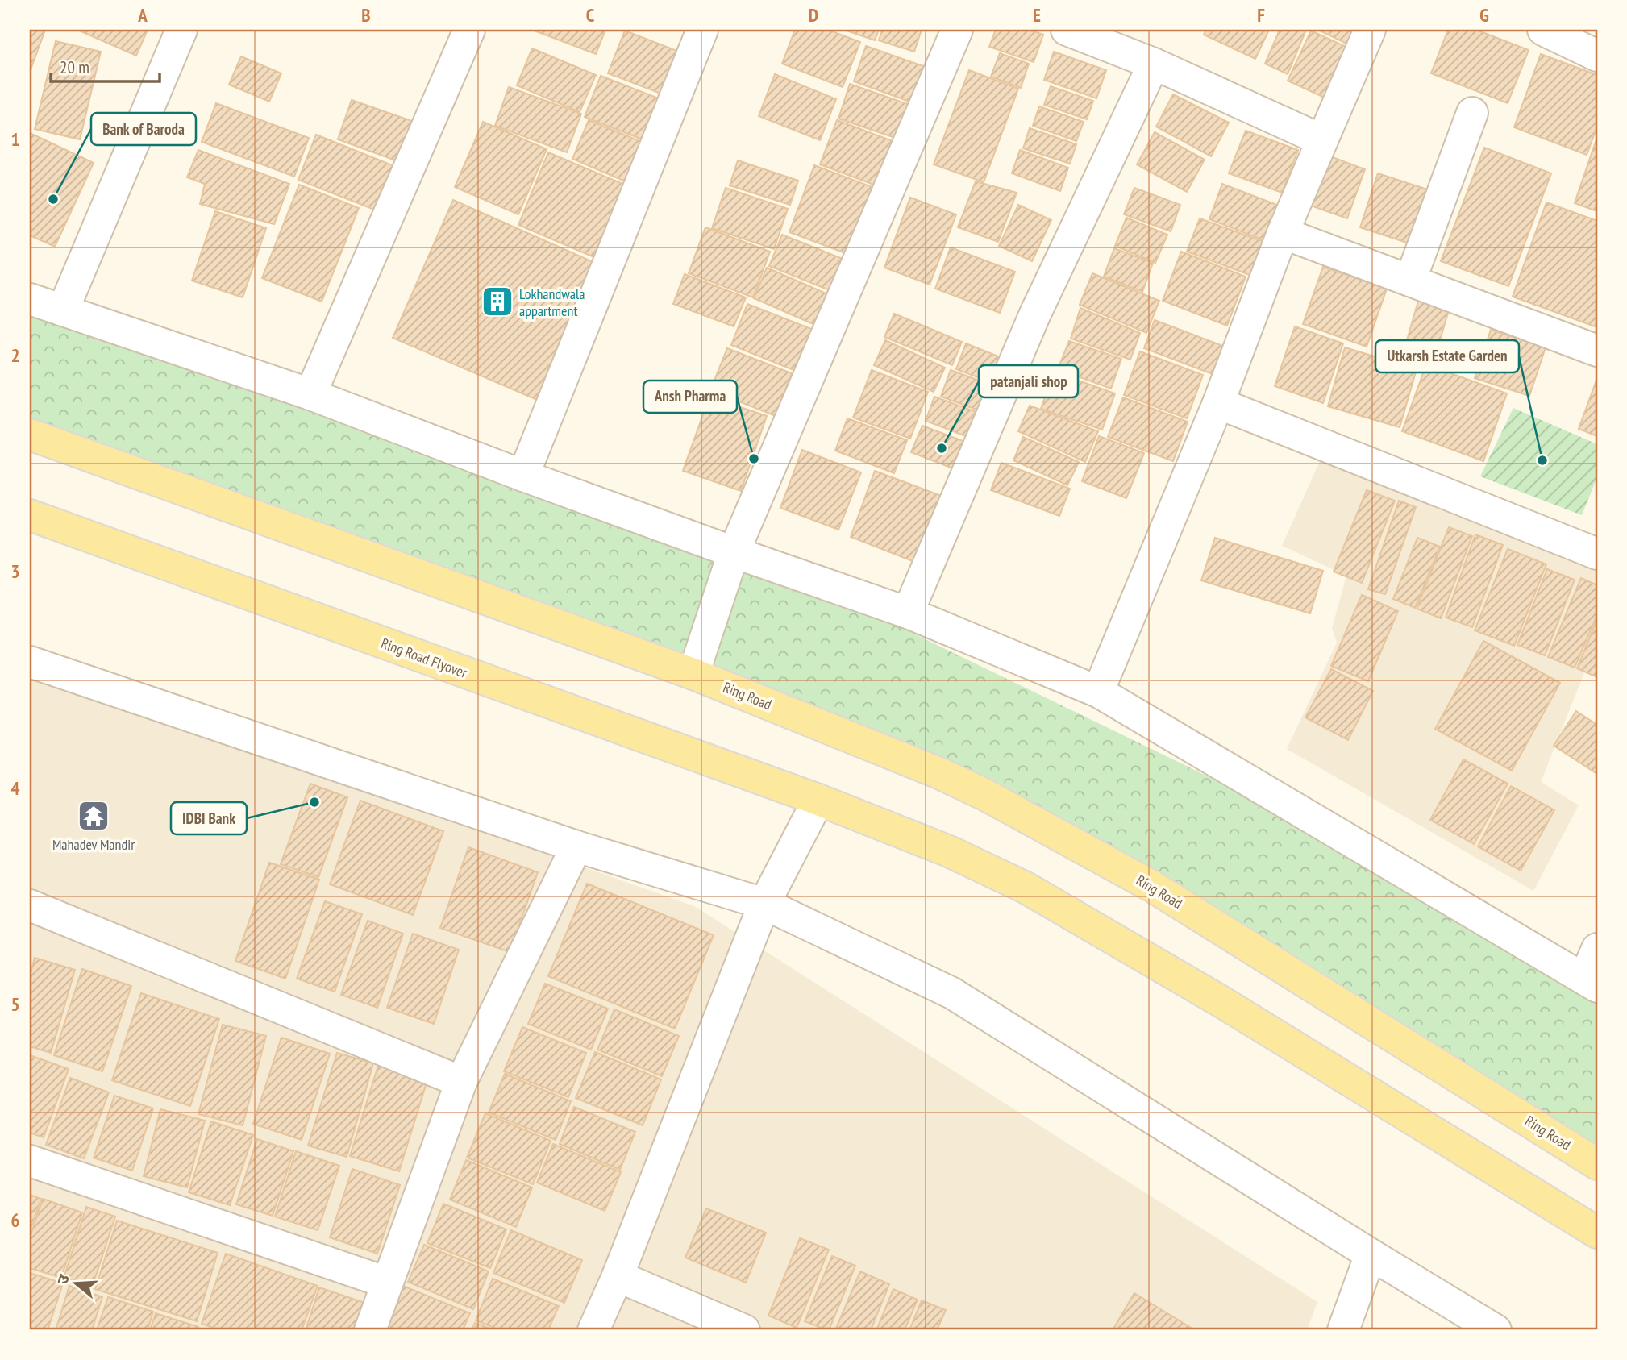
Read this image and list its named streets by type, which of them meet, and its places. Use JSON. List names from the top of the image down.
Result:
{
  "streets": {
    "main road": ["Ring Road Flyover", "Ring Road"]
  },
  "places": {
    "other": [
      "Bank of Baroda",
      "patanjali shop",
      "Ansh Pharma",
      "Utkarsh Estate Garden",
      "IDBI Bank"
    ],
    "building": ["Lokhandwala appartment"],
    "temple": ["Mahadev Mandir"]
  },
  "scale_bar": "20 m",
  "north": "left",
  "grid": {
    "columns": [
      "A",
      "B",
      "C",
      "D",
      "E",
      "F",
      "G"
    ],
    "rows": [
      "1",
      "2",
      "3",
      "4",
      "5",
      "6"
    ]
  }
}
